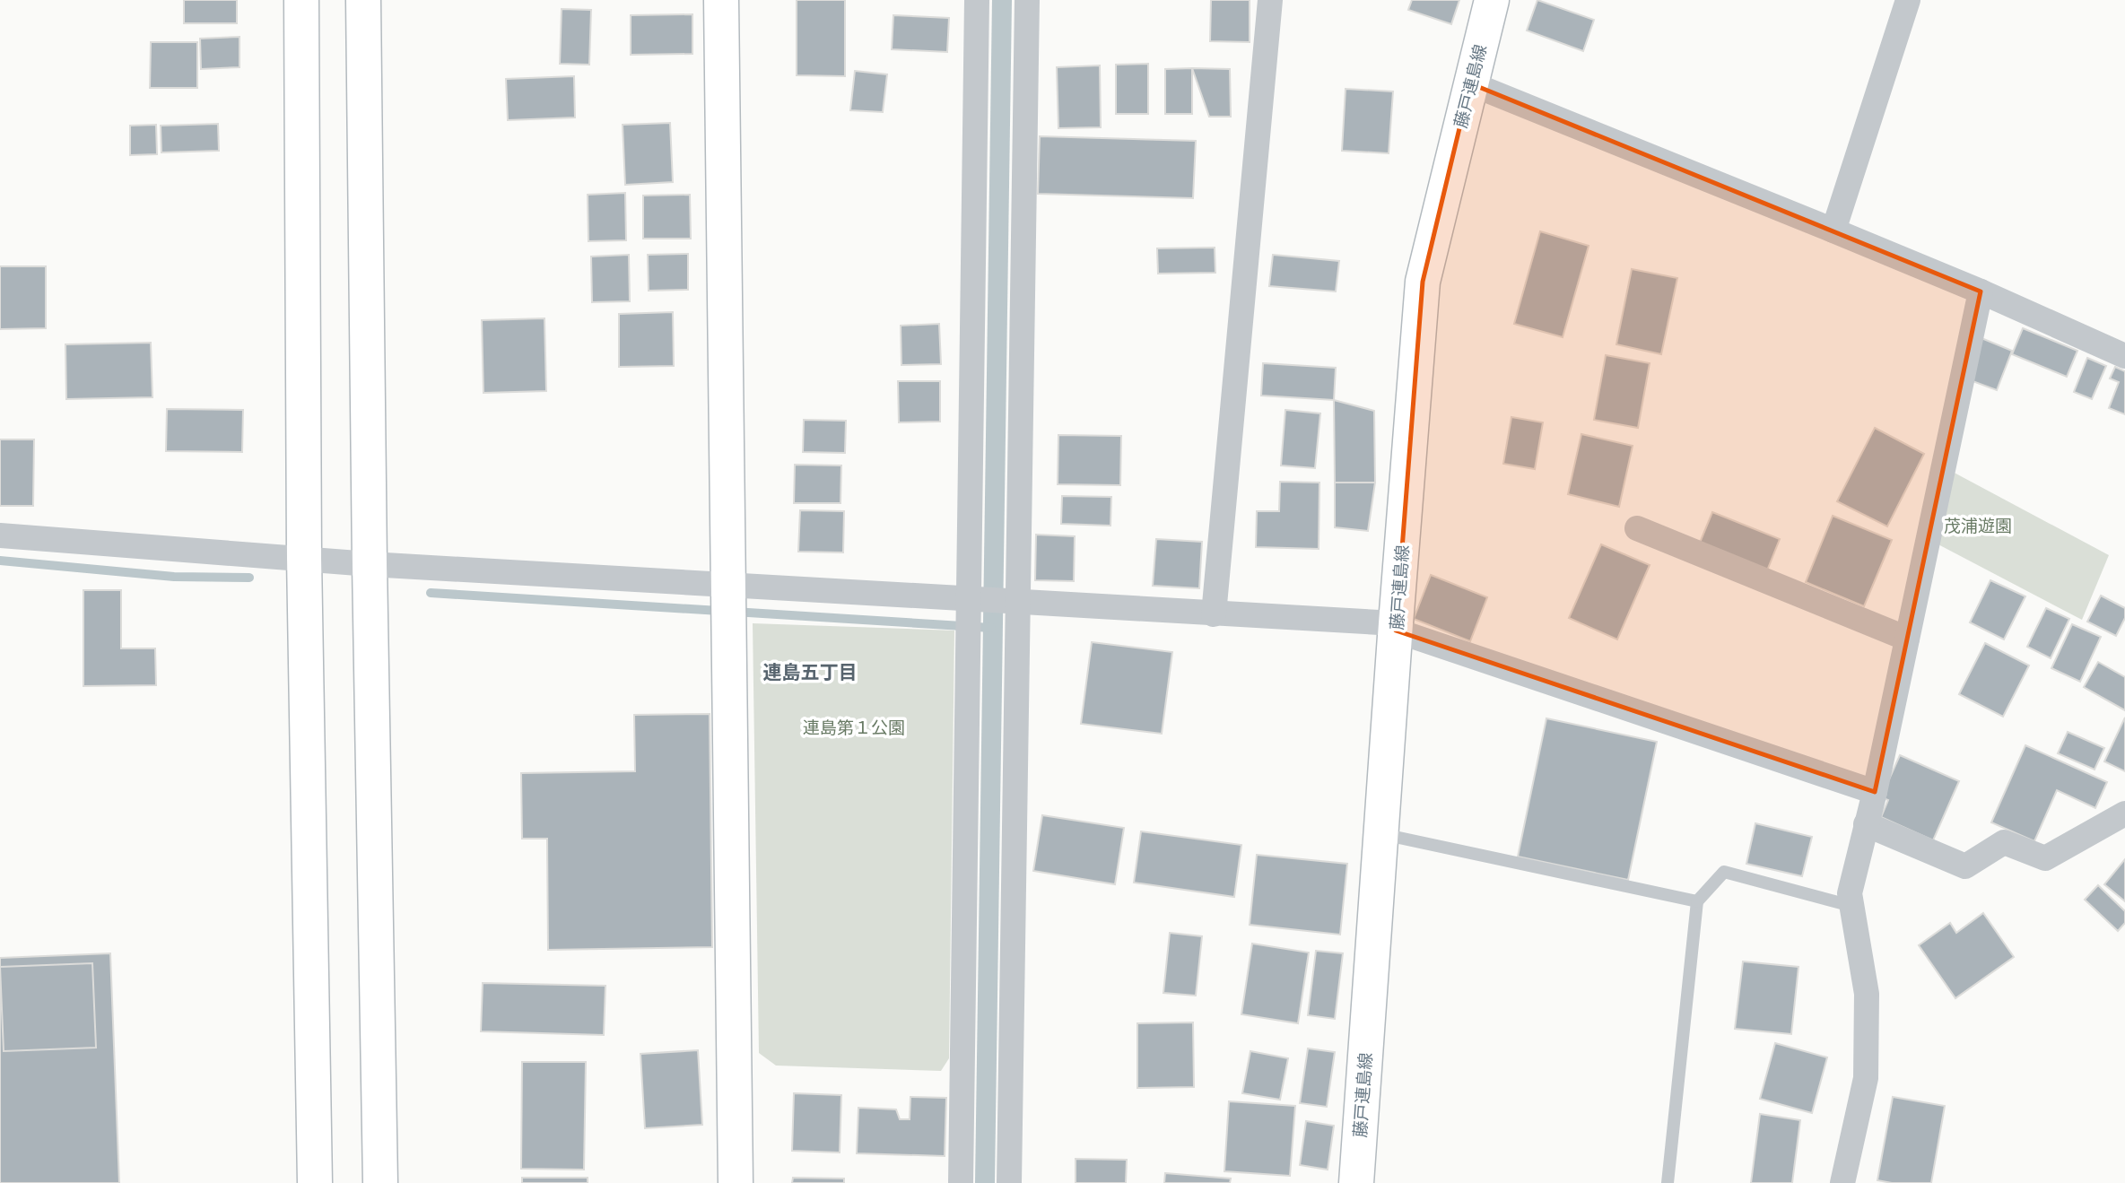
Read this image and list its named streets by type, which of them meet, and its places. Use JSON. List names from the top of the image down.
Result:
{
  "streets": {
    "street": ["藤戸連島線"]
  },
  "districts": ["連島五丁目"],
  "parks": ["茂浦遊園", "連島第１公園"]
}
